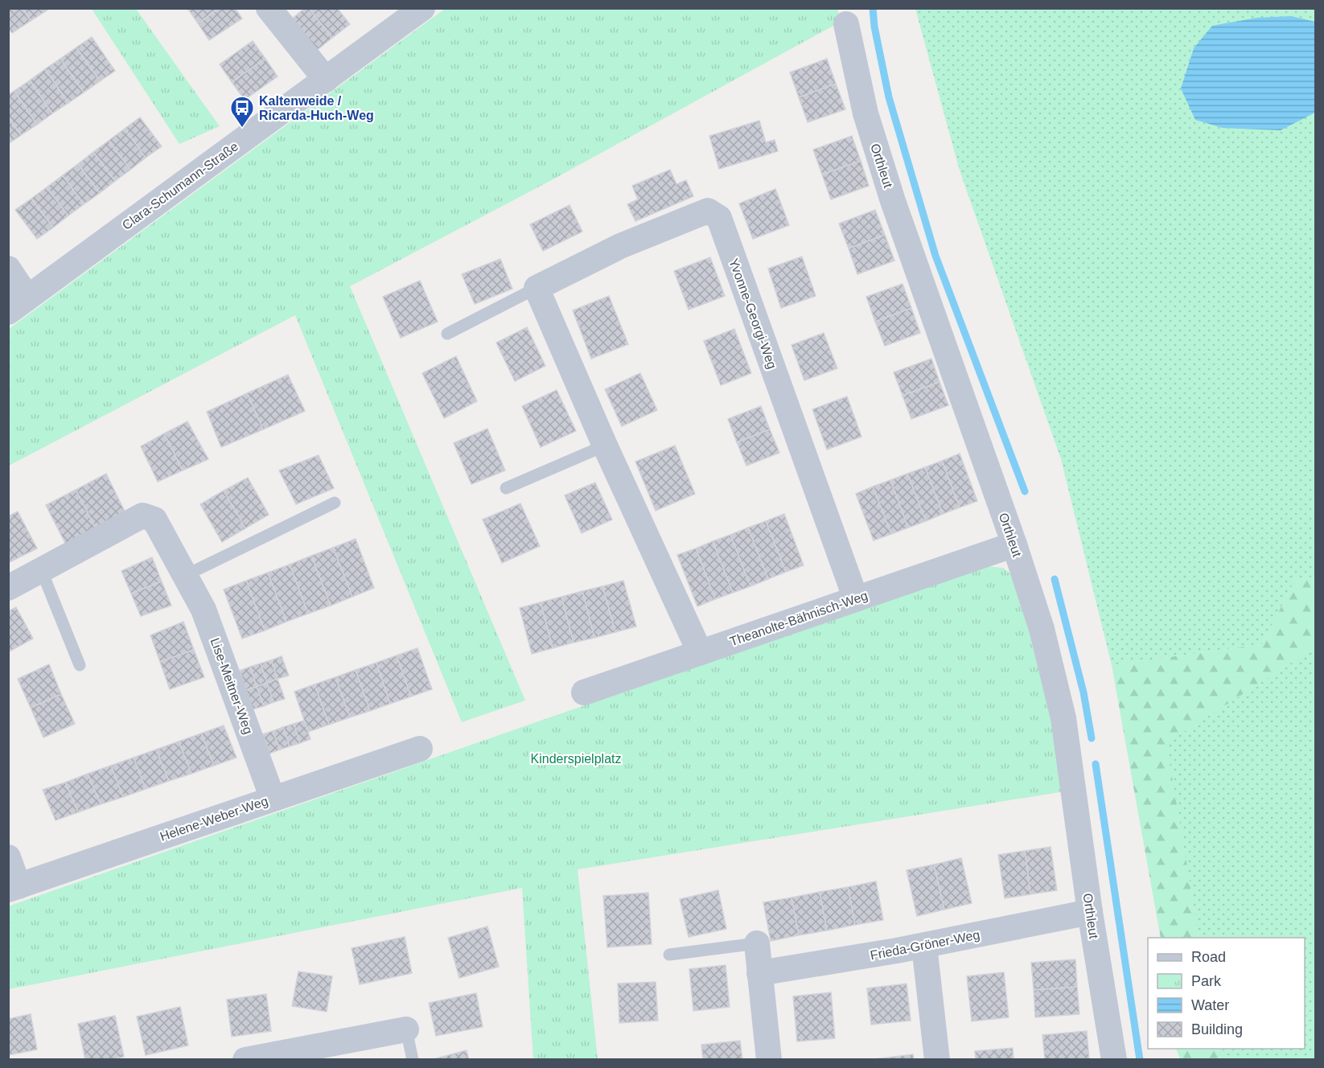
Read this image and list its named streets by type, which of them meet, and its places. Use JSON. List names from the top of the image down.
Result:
{
  "streets": {
    "street": [
      "Orthleut",
      "Clara-Schumann-Straße",
      "Yvonne-Georgi-Weg",
      "Theanolte-Bähnisch-Weg",
      "Lise-Meitner-Weg",
      "Helene-Weber-Weg",
      "Frieda-Gröner-Weg"
    ]
  },
  "crossings": [
    ["Orthleut", "Theanolte-Bähnisch-Weg"],
    ["Orthleut", "Frieda-Gröner-Weg"],
    ["Yvonne-Georgi-Weg", "Theanolte-Bähnisch-Weg"],
    ["Lise-Meitner-Weg", "Helene-Weber-Weg"]
  ],
  "parks": ["Kinderspielplatz"],
  "places": {
    "bus stop": ["Kaltenweide / Ricarda-Huch-Weg"]
  },
  "legend": [
    "Road",
    "Park",
    "Water",
    "Building"
  ]
}
